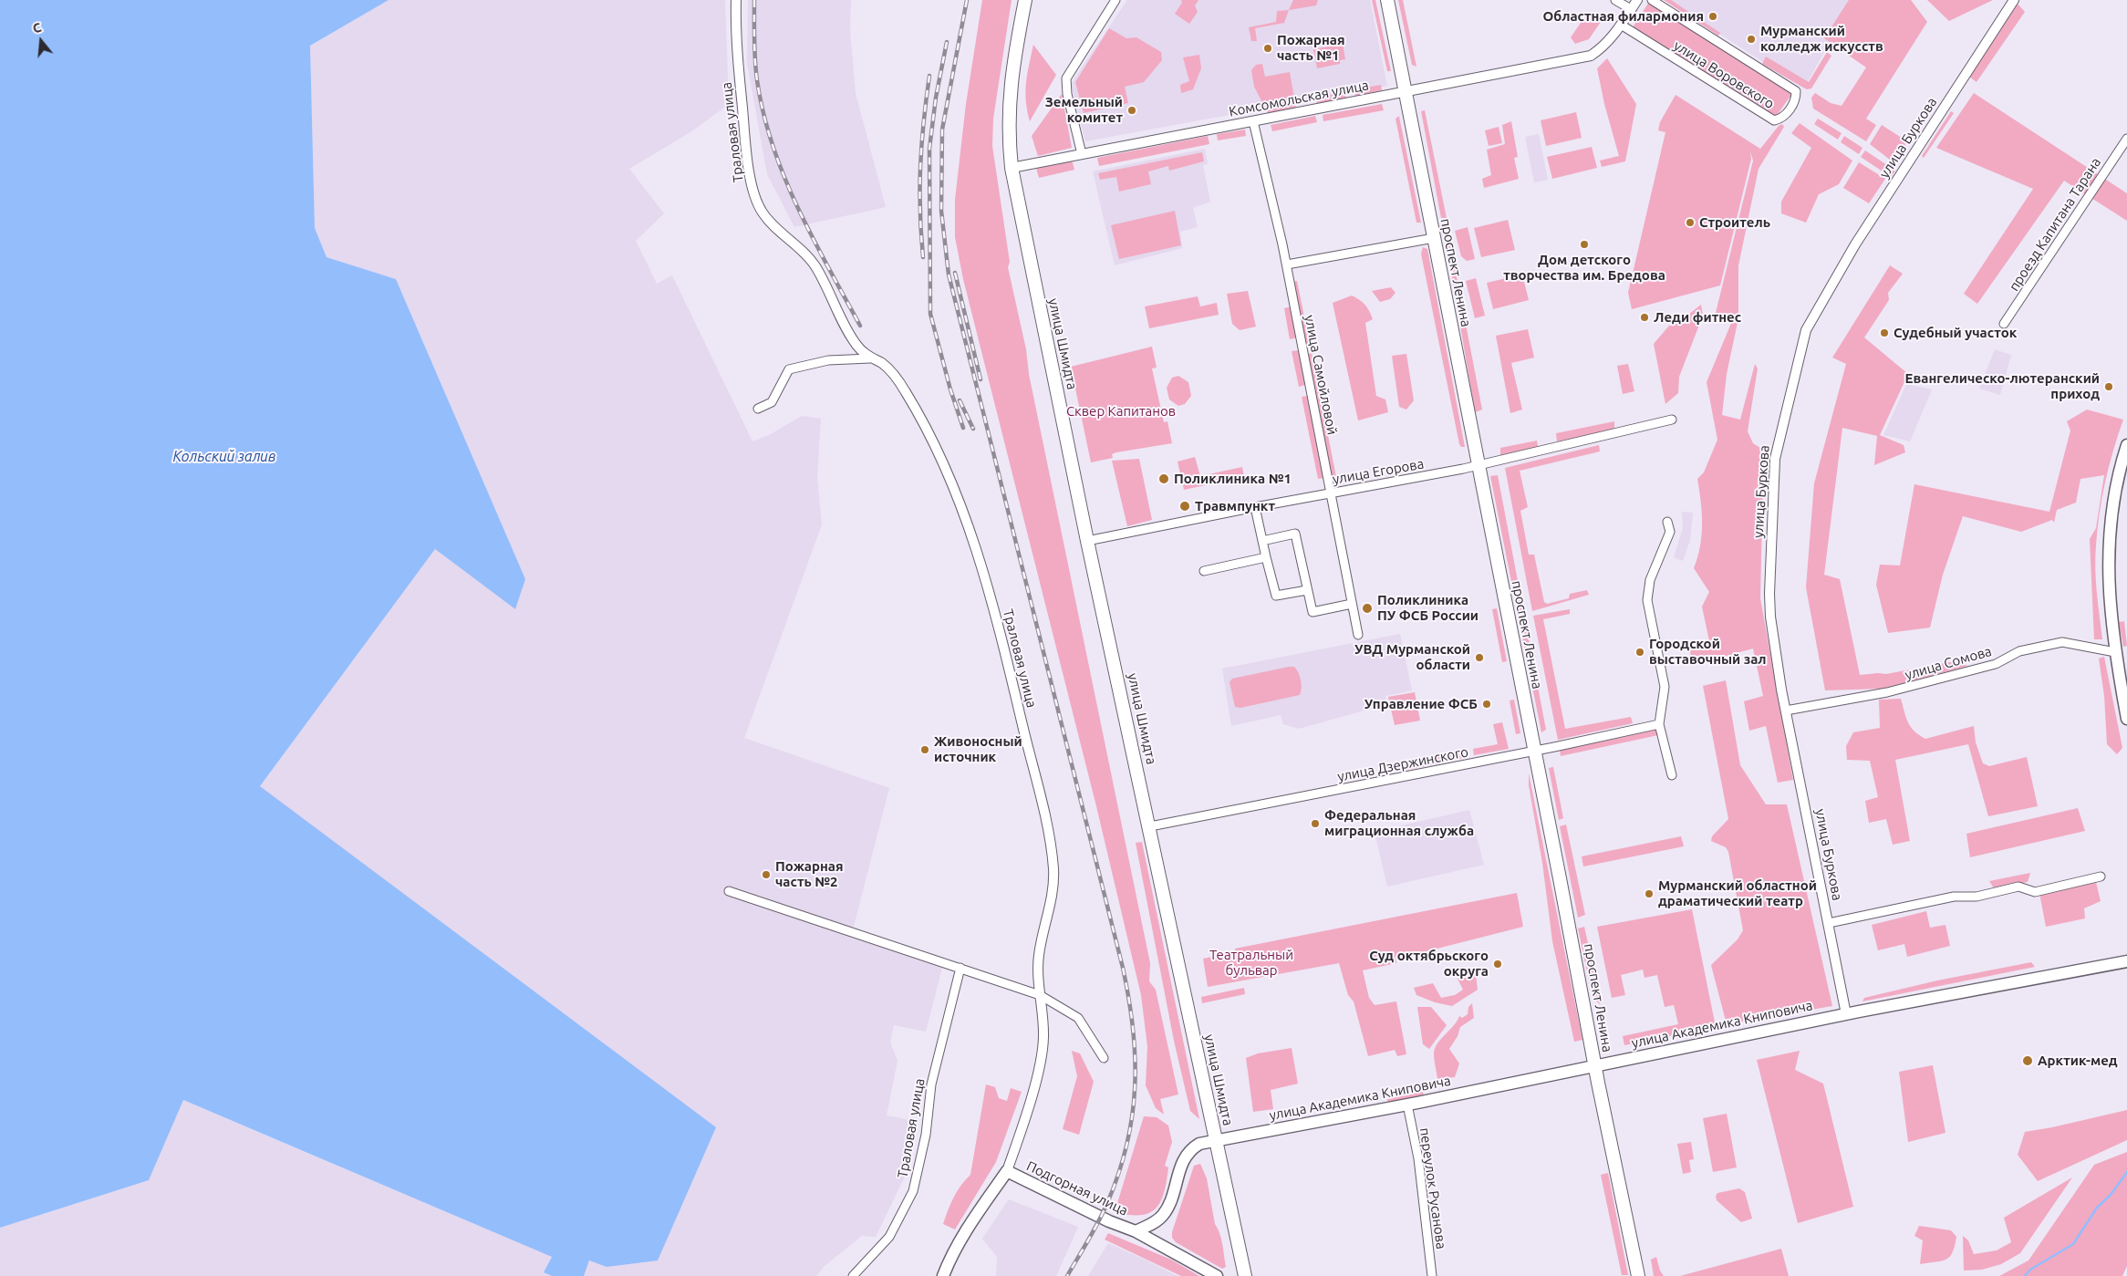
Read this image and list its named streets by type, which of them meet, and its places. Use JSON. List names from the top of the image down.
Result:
{
  "streets": {
    "main road": [
      "проспект Ленина",
      "улица Шмидта",
      "улица Академика Книповича",
      "Подгорная улица"
    ],
    "street": [
      "улица Воровского",
      "Комсомольская улица",
      "Траловая улица",
      "улица Буркова",
      "проезд Капитана Тарана",
      "улица Самойловой",
      "улица Егорова",
      "улица Сомова",
      "улица Дзержинского",
      "переулок Русанова"
    ]
  },
  "crossings": [
    ["улица Воровского", "Комсомольская улица"],
    ["Комсомольская улица", "проспект Ленина"],
    ["Комсомольская улица", "улица Шмидта"],
    ["Комсомольская улица", "улица Самойловой"],
    ["Траловая улица", "Подгорная улица"],
    ["улица Буркова", "улица Сомова"],
    ["улица Буркова", "улица Академика Книповича"],
    ["проспект Ленина", "улица Егорова"],
    ["проспект Ленина", "улица Дзержинского"],
    ["проспект Ленина", "улица Академика Книповича"],
    ["улица Шмидта", "улица Егорова"],
    ["улица Шмидта", "улица Дзержинского"],
    ["улица Шмидта", "улица Академика Книповича"],
    ["улица Шмидта", "Подгорная улица"],
    ["улица Самойловой", "улица Егорова"],
    ["улица Академика Книповича", "Подгорная улица"],
    ["улица Академика Книповича", "переулок Русанова"]
  ],
  "water": ["Кольский залив"],
  "parks": ["Сквер Капитанов", "Театральный бульвар"],
  "places": [
    "Областная филармония",
    "Мурманский колледж искусств",
    "Пожарная часть №1",
    "Земельный комитет",
    "Строитель",
    "Дом детского творчества им. Бредова",
    "Леди фитнес",
    "Судебный участок",
    "Евангелическо-лютеранский приход",
    "Поликлиника №1",
    "Травмпункт",
    "Поликлиника ПУ ФСБ России",
    "Городской выставочный зал",
    "УВД Мурманской области",
    "Управление ФСБ",
    "Живоносный источник",
    "Федеральная миграционная служба",
    "Пожарная часть №2",
    "Мурманский областной драматический театр",
    "Суд октябрьского округа",
    "Арктик-мед"
  ],
  "north": "top"
}
